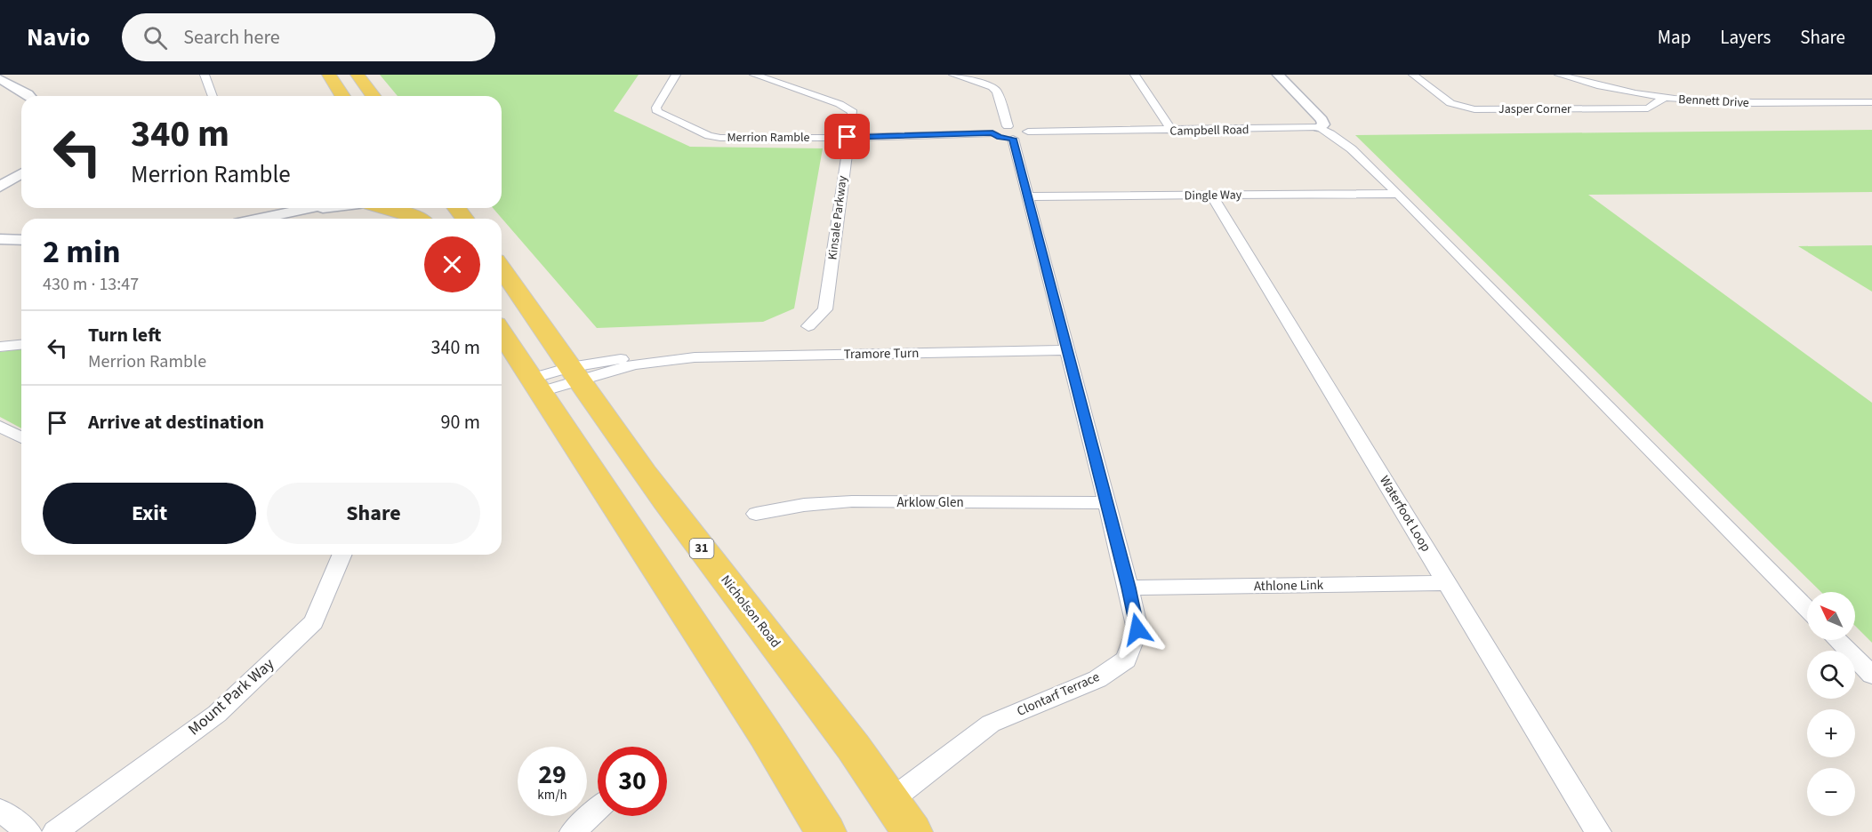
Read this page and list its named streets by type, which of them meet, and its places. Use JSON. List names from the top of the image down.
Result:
{
  "streets": {
    "main road": ["31", "Nicholson Road"],
    "street": [
      "Bennett Drive",
      "Jasper Corner",
      "Campbell Road",
      "Merrion Ramble",
      "Dingle Way",
      "Kinsale Parkway",
      "Tramore Turn",
      "Arklow Glen",
      "Waterfoot Loop",
      "Athlone Link",
      "Clontarf Terrace",
      "Mount Park Way"
    ]
  },
  "crossings": [
    ["Bennett Drive", "Jasper Corner"],
    ["Merrion Ramble", "Kinsale Parkway"],
    ["Dingle Way", "Waterfoot Loop"],
    ["Dingle Way", "Clontarf Terrace"],
    ["Tramore Turn", "Nicholson Road"],
    ["Tramore Turn", "Clontarf Terrace"],
    ["Arklow Glen", "Clontarf Terrace"],
    ["Waterfoot Loop", "Athlone Link"],
    ["Athlone Link", "Clontarf Terrace"],
    ["Nicholson Road", "Clontarf Terrace"]
  ],
  "north": "top left",
  "page": {
    "header": "Navio",
    "search": "Search here",
    "nav": ["Map", "Layers", "Share"],
    "turn": ["340 m", "Merrion Ramble"],
    "heading": ["2 min", "430 m · 13:47"],
    "list": [
      {
        "name": "Turn left",
        "note": "Merrion Ramble",
        "value": "340 m"
      },
      {
        "name": "Arrive at destination",
        "value": "90 m"
      }
    ],
    "buttons": ["Exit", "Share"],
    "map_buttons": ["+", "−"],
    "speed": "29 km/h",
    "limit": "30"
  }
}
